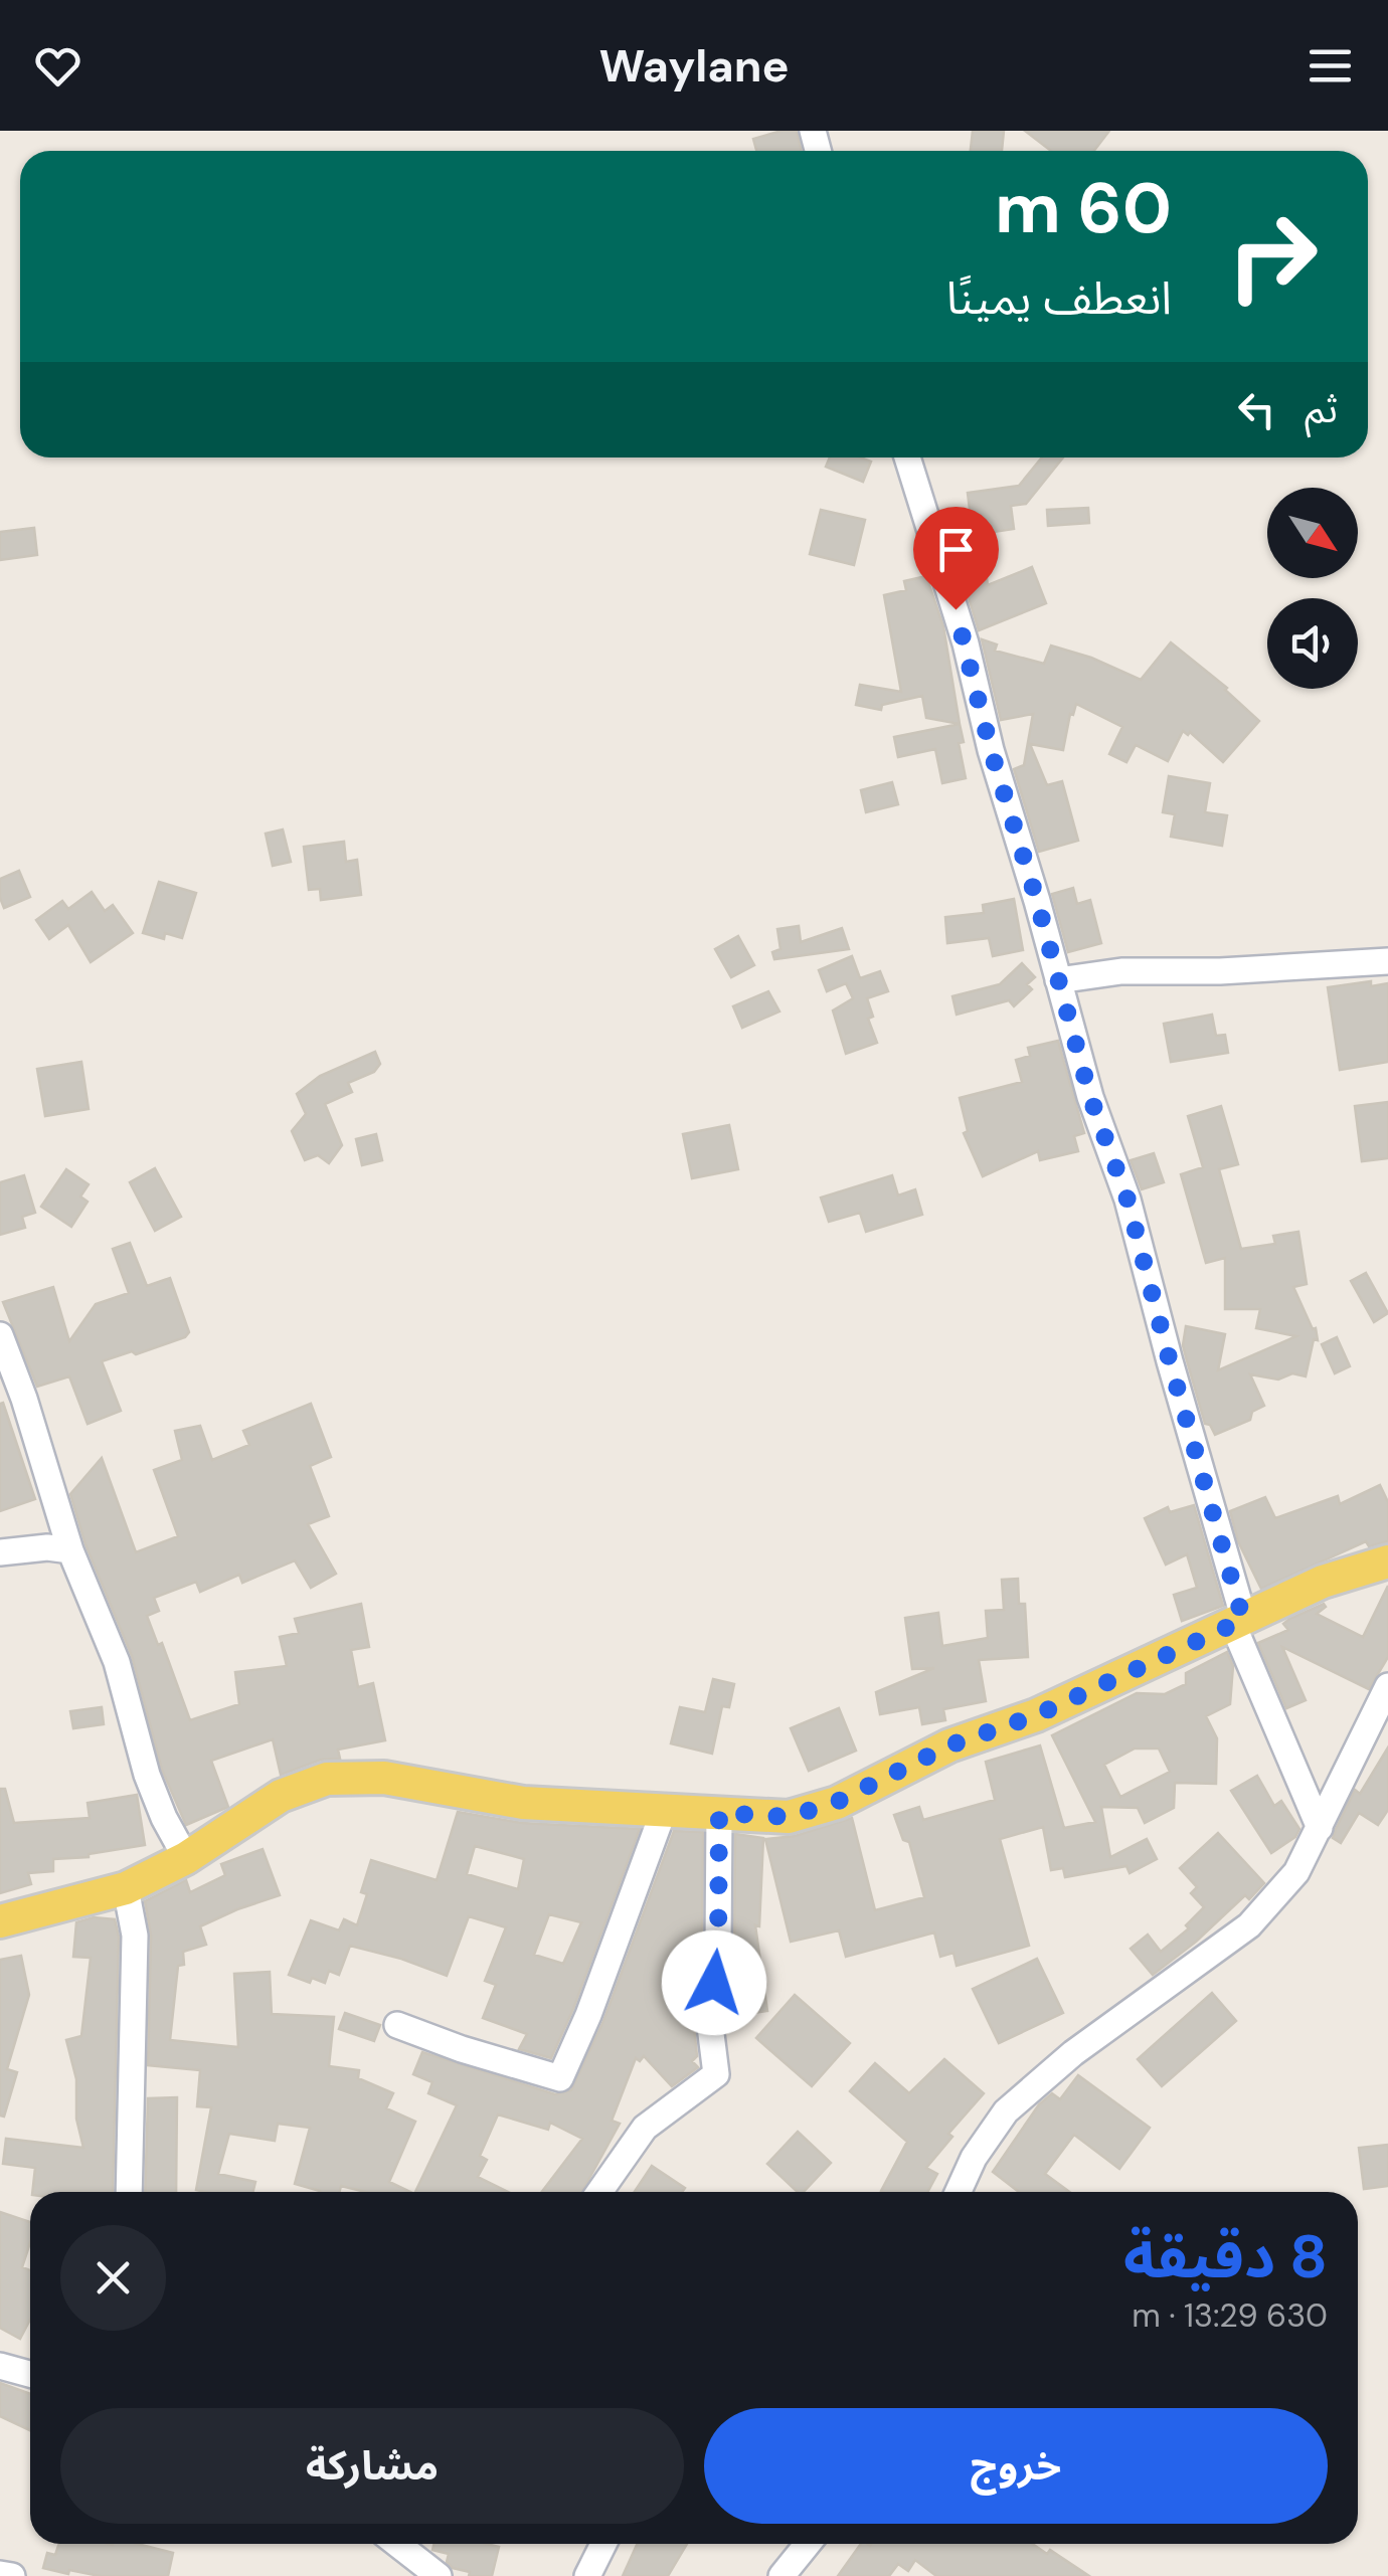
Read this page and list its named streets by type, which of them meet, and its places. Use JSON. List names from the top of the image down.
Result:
{
  "north": "bottom right",
  "page": {
    "header": "Waylane",
    "turn": ["60 m", "انعطف يمينًا"],
    "then": "ثم",
    "heading": ["8 دقيقة", "630 m · 13:29"],
    "buttons": ["خروج", "مشاركة"]
  }
}
